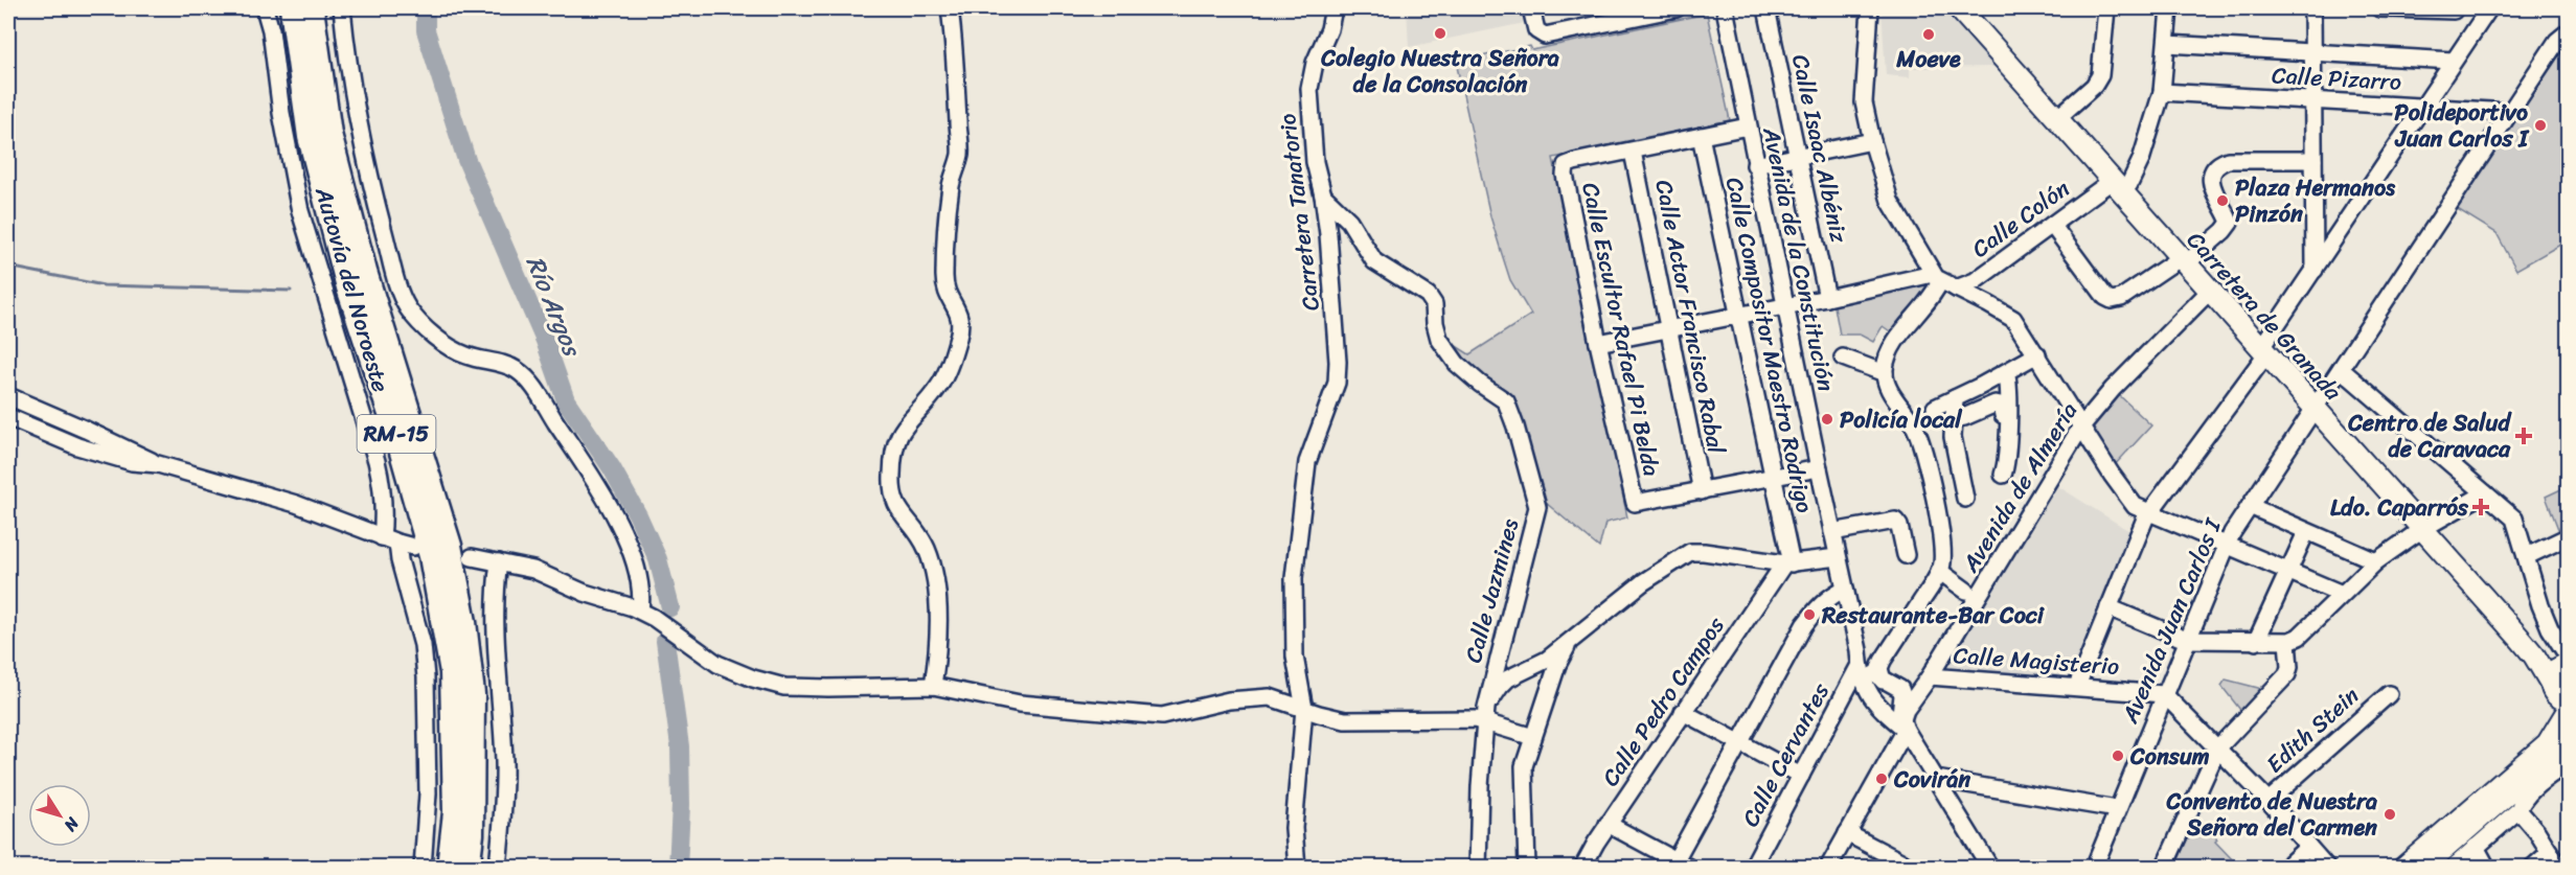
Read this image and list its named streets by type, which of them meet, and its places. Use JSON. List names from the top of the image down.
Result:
{
  "streets": {
    "highway": ["Autovía del Noroeste", "RM-15"],
    "main road": ["Carretera de Granada"],
    "street": [
      "Calle Pizarro",
      "Calle Isaac Albéniz",
      "Carretera Tanatorio",
      "Calle Colón",
      "Avenida de la Constitución",
      "Calle Actor Francisco Rabal",
      "Calle Escultor Rafael Pi Belda",
      "Calle Compositor Maestro Rodrigo",
      "Avenida de Almería",
      "Calle Jazmines",
      "Avenida Juan Carlos I",
      "Calle Magisterio",
      "Calle Pedro Campos",
      "Edith Stein",
      "Calle Cervantes"
    ]
  },
  "crossings": [
    ["Calle Pizarro", "Avenida Juan Carlos I"],
    ["Carretera Tanatorio", "Calle Jazmines"],
    ["Calle Colón", "Carretera de Granada"],
    ["Avenida de la Constitución", "Calle Cervantes"],
    ["Carretera de Granada", "Avenida de Almería"],
    ["Carretera de Granada", "Avenida Juan Carlos I"],
    ["Calle Actor Francisco Rabal", "Calle Escultor Rafael Pi Belda"],
    ["Calle Compositor Maestro Rodrigo", "Calle Pedro Campos"],
    ["Avenida de Almería", "Calle Magisterio"],
    ["Avenida Juan Carlos I", "Calle Magisterio"]
  ],
  "water": ["Río Argos"],
  "places": {
    "other": [
      "Colegio Nuestra Señora de la Consolación",
      "Moeve",
      "Polideportivo Juan Carlos I",
      "Plaza Hermanos Pinzón",
      "Policía local",
      "Restaurante-Bar Coci",
      "Consum",
      "Covirán",
      "Convento de Nuestra Señora del Carmen"
    ],
    "health": ["Centro de Salud de Caravaca", "Ldo. Caparrós"]
  },
  "north": "bottom right"
}
